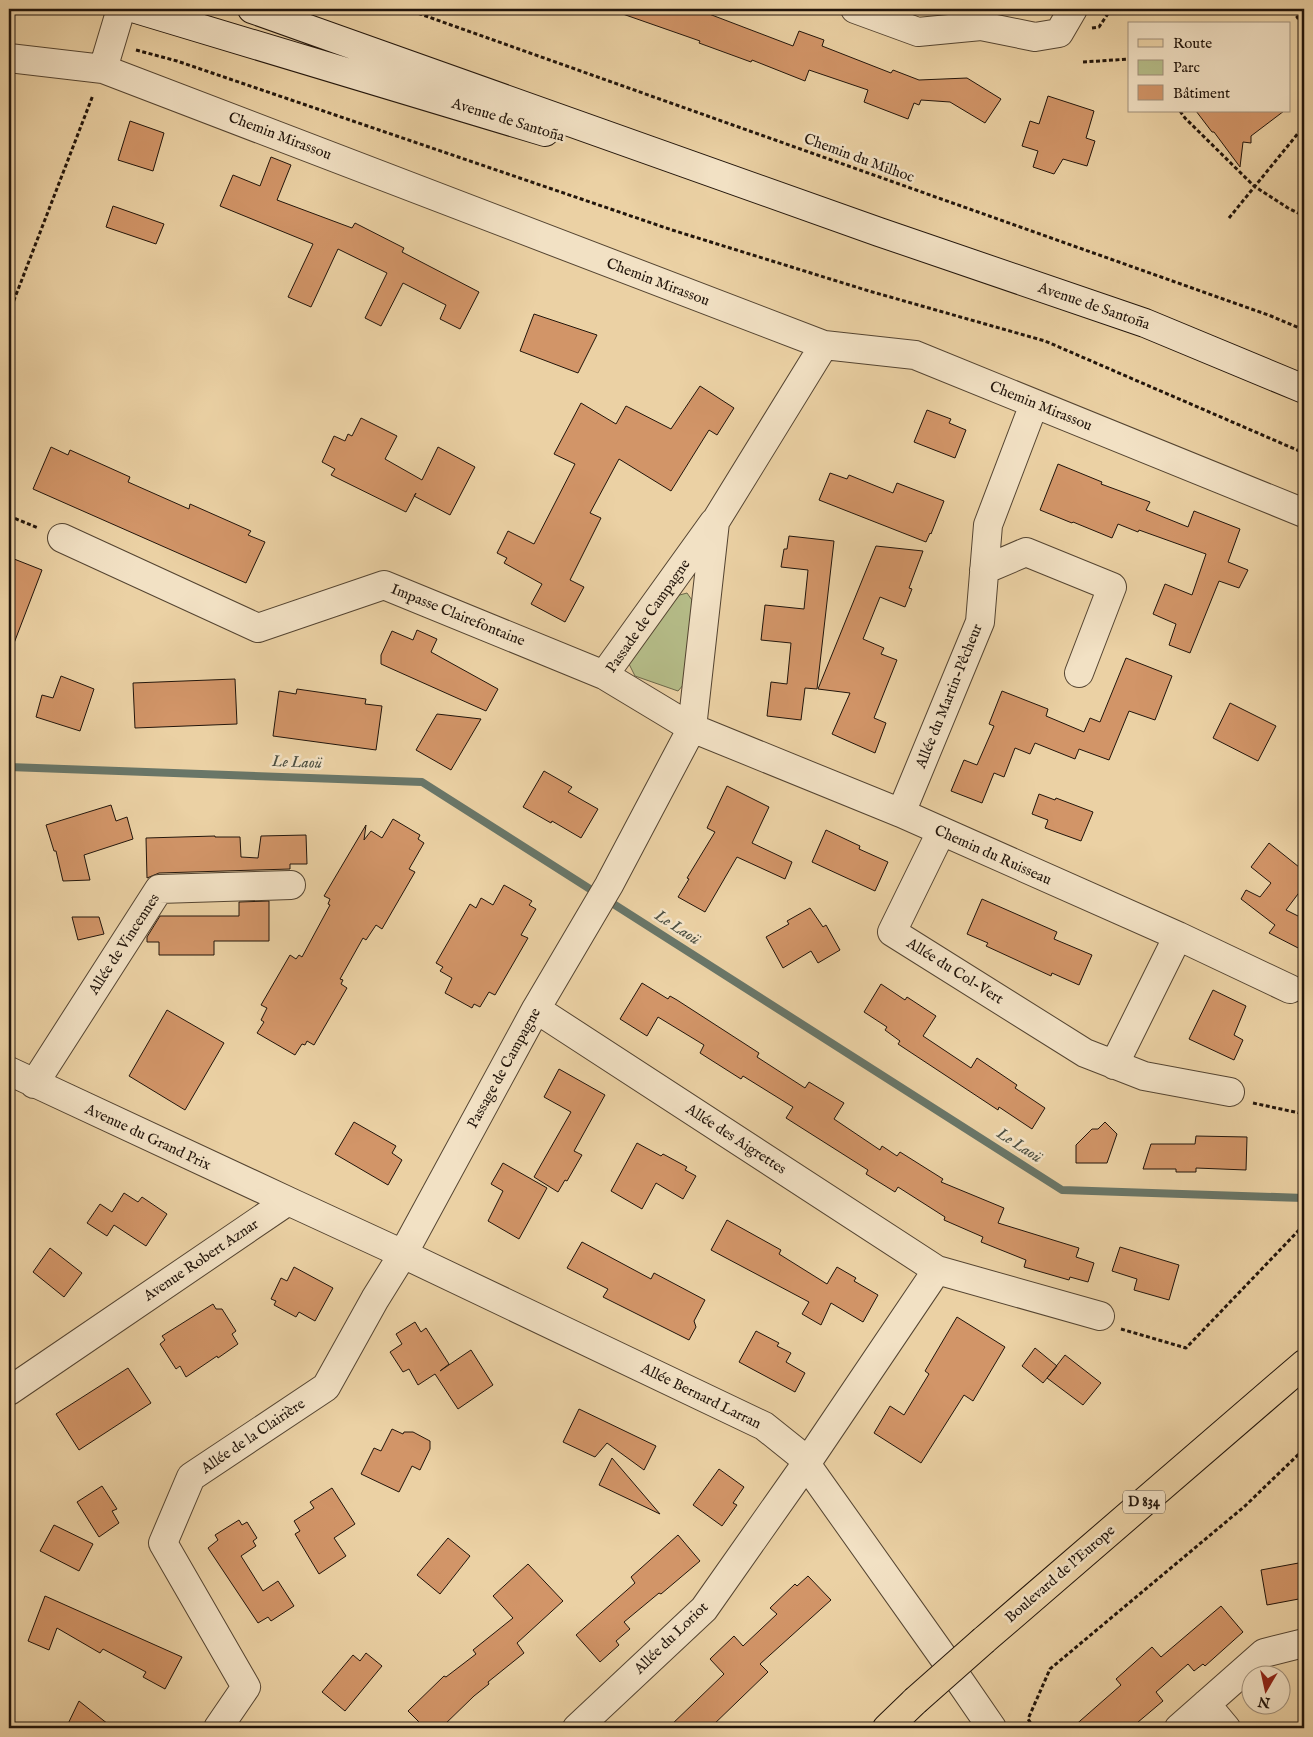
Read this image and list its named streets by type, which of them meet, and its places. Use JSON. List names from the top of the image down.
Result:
{
  "streets": {
    "main road": ["D 834", "Boulevard de l'Europe"],
    "street": [
      "Avenue de Santoña",
      "Chemin Mirassou",
      "Impasse Clairefontaine",
      "Passade de Campagne",
      "Allée du Martin-Pêcheur",
      "Chemin du Ruisseau",
      "Allée de Vincennes",
      "Allée du Col-Vert",
      "Passage de Campagne",
      "Avenue du Grand Prix",
      "Allée des Aigrettes",
      "Avenue Robert Aznar",
      "Allée Bernard Larran",
      "Allée de la Clairière",
      "Allée du Loriot"
    ],
    "path": ["Chemin du Milhoc"]
  },
  "crossings": [
    ["Chemin Mirassou", "Passade de Campagne"],
    ["Chemin Mirassou", "Allée du Martin-Pêcheur"],
    ["Impasse Clairefontaine", "Passade de Campagne"],
    ["Passade de Campagne", "Chemin du Ruisseau"],
    ["Passade de Campagne", "Passage de Campagne"],
    ["Allée du Martin-Pêcheur", "Chemin du Ruisseau"],
    ["Chemin du Ruisseau", "Allée du Col-Vert"],
    ["Allée de Vincennes", "Avenue du Grand Prix"],
    ["Passage de Campagne", "Allée des Aigrettes"],
    ["Passage de Campagne", "Allée Bernard Larran"],
    ["Passage de Campagne", "Allée de la Clairière"],
    ["Avenue du Grand Prix", "Avenue Robert Aznar"],
    ["Allée Bernard Larran", "Allée de la Clairière"],
    ["Allée Bernard Larran", "Allée du Loriot"]
  ],
  "water": ["Le Laoü"],
  "legend": ["Route", "Parc", "Bâtiment"],
  "north": "bottom"
}
